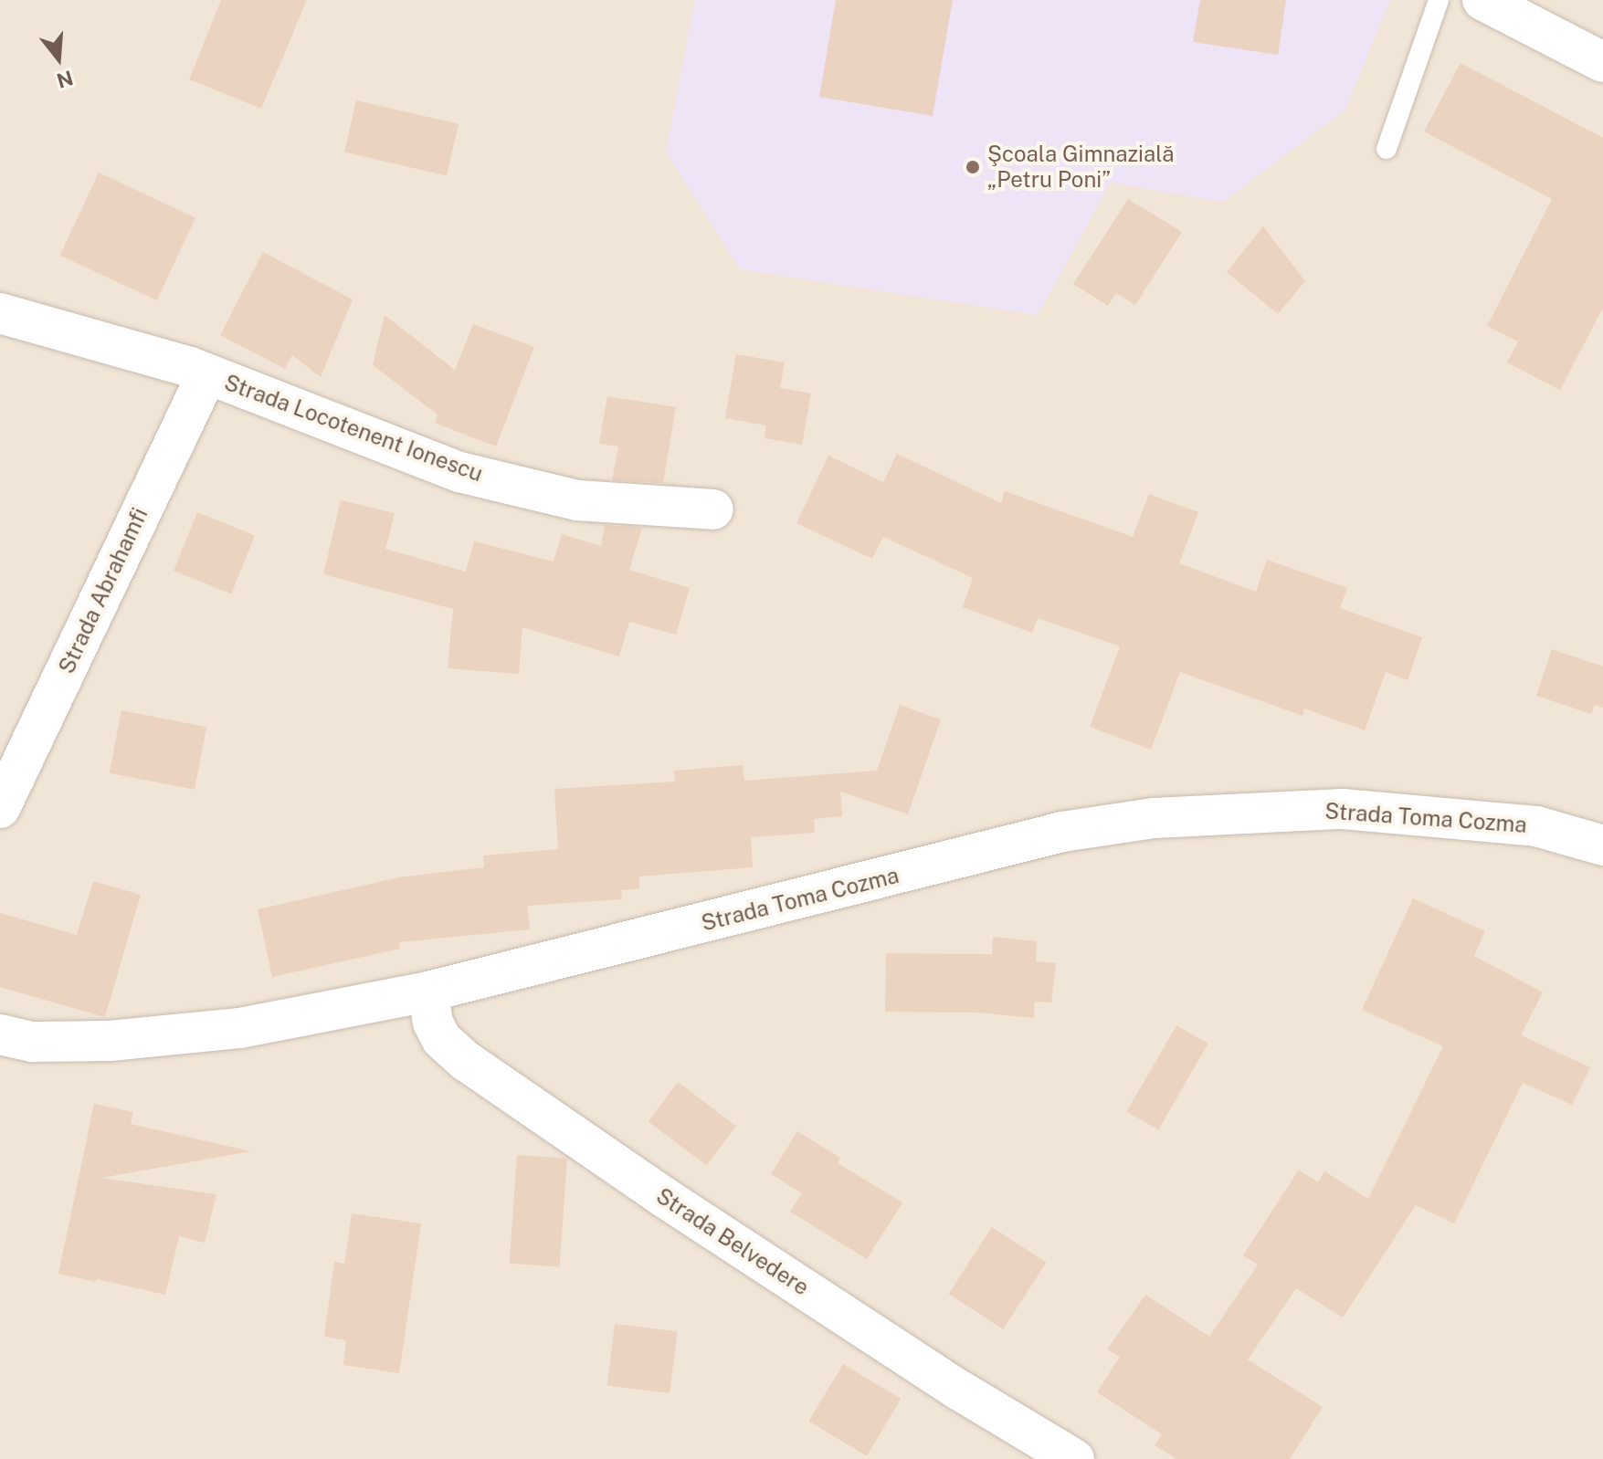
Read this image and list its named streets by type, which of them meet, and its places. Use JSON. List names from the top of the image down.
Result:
{
  "streets": {
    "street": [
      "Strada Locotenent Ionescu",
      "Strada Abrahamfi",
      "Strada Toma Cozma",
      "Strada Belvedere"
    ]
  },
  "crossings": [
    ["Strada Locotenent Ionescu", "Strada Abrahamfi"],
    ["Strada Toma Cozma", "Strada Belvedere"]
  ],
  "places": ["Şcoala Gimnazială „Petru Poni”"],
  "north": "bottom"
}
